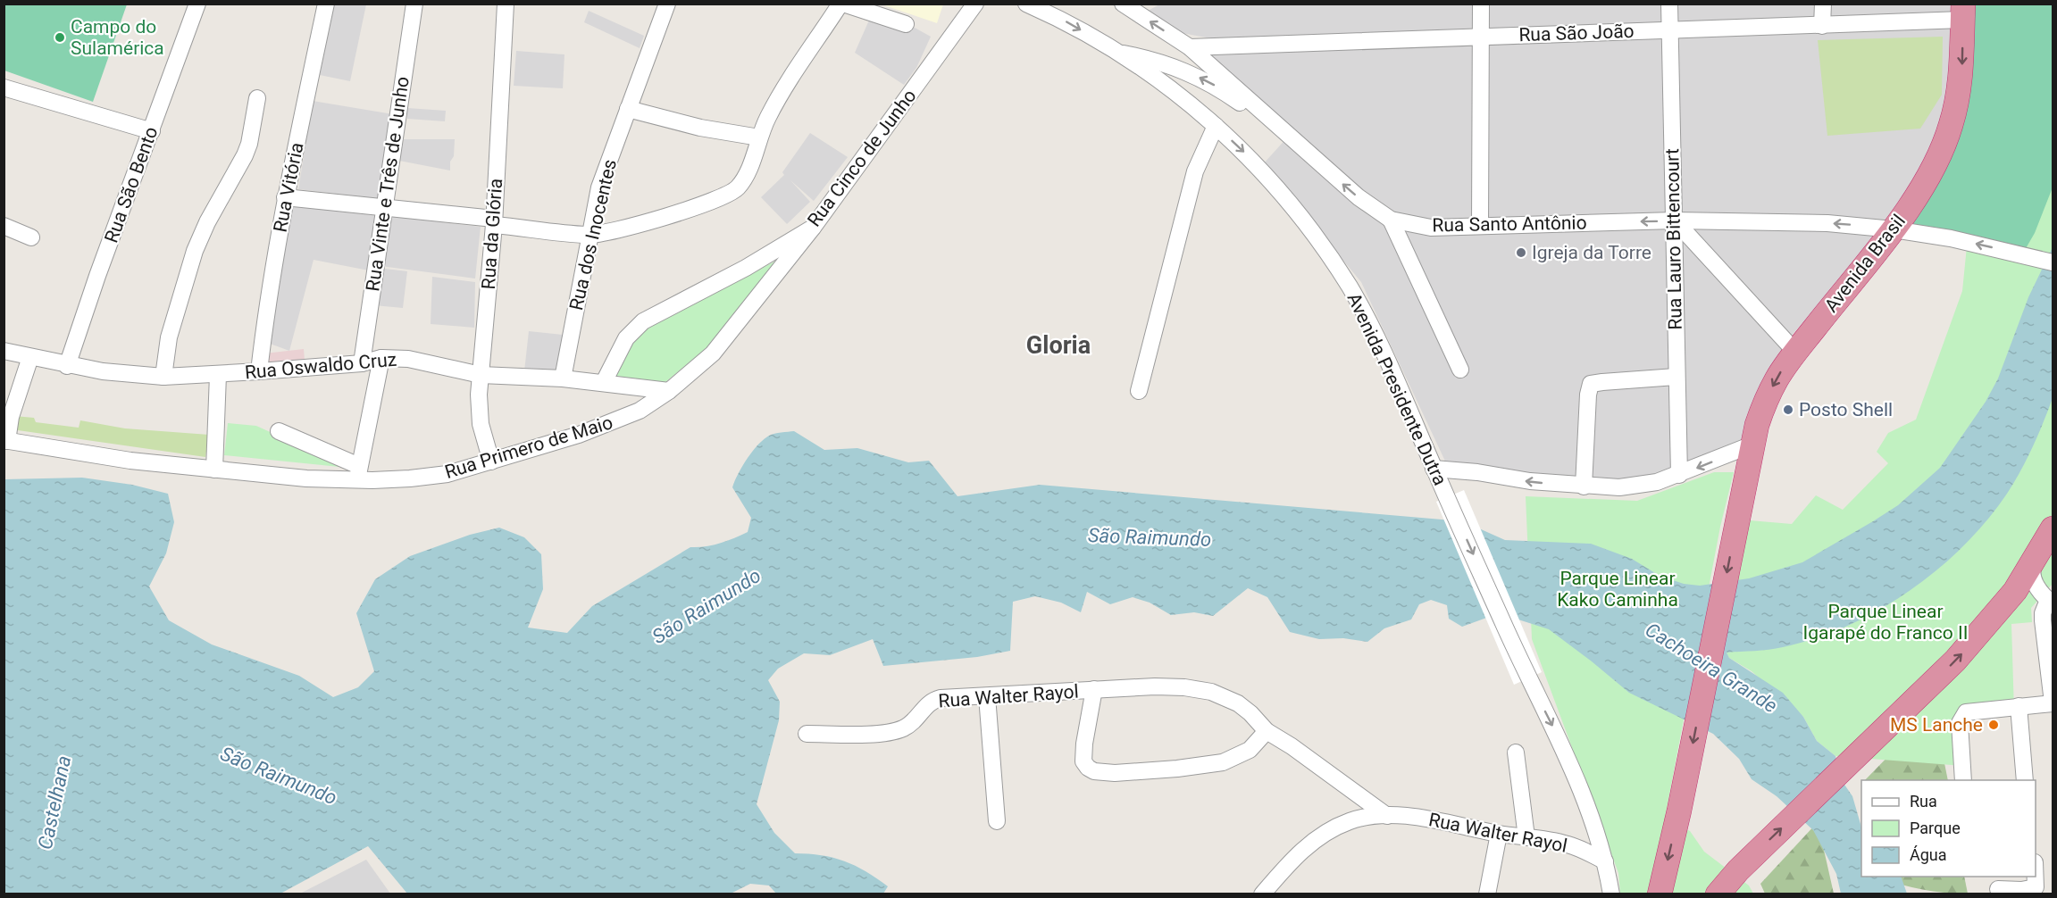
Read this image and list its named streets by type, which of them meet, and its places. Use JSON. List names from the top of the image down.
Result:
{
  "streets": {
    "highway": ["Avenida Brasil"],
    "street": [
      "Rua São João",
      "Rua Cinco de Junho",
      "Rua Vinte e Três de Junho",
      "Rua São Bento",
      "Rua Vitória",
      "Rua Santo Antônio",
      "Rua da Glória",
      "Rua dos Inocentes",
      "Rua Lauro Bittencourt",
      "Rua Oswaldo Cruz",
      "Avenida Presidente Dutra",
      "Rua Primero de Maio",
      "Rua Walter Rayol"
    ]
  },
  "crossings": [
    ["Rua São João", "Rua Santo Antônio"],
    ["Rua São João", "Rua Lauro Bittencourt"],
    ["Rua São João", "Avenida Brasil"],
    ["Rua Cinco de Junho", "Rua Oswaldo Cruz"],
    ["Rua Cinco de Junho", "Rua Primero de Maio"],
    ["Rua Vinte e Três de Junho", "Rua Oswaldo Cruz"],
    ["Rua São Bento", "Rua Oswaldo Cruz"],
    ["Rua Vitória", "Rua Oswaldo Cruz"],
    ["Rua Santo Antônio", "Rua Lauro Bittencourt"],
    ["Rua Santo Antônio", "Avenida Brasil"],
    ["Rua da Glória", "Rua Oswaldo Cruz"],
    ["Rua da Glória", "Rua Primero de Maio"],
    ["Rua dos Inocentes", "Rua Oswaldo Cruz"],
    ["Rua Oswaldo Cruz", "Rua Primero de Maio"],
    ["Avenida Presidente Dutra", "Rua Walter Rayol"]
  ],
  "one_way": ["Rua Santo Antônio", "Avenida Brasil", "Avenida Presidente Dutra"],
  "districts": ["Gloria"],
  "water": ["São Raimundo", "Cachoeira Grande", "Castelhana"],
  "parks": ["Parque Linear Kako Caminha", "Parque Linear Igarapé do Franco II"],
  "places": [
    "Campo do Sulamérica",
    "Igreja da Torre",
    "Posto Shell",
    "MS Lanche"
  ],
  "legend": ["Rua", "Parque", "Água"]
}
